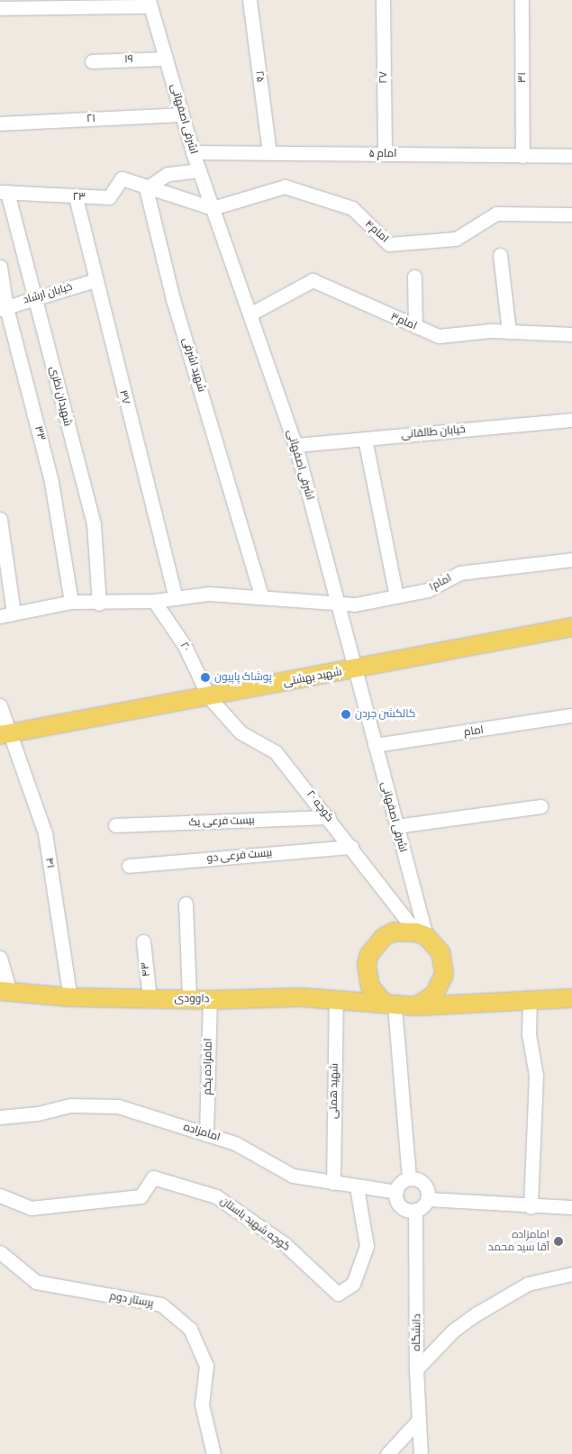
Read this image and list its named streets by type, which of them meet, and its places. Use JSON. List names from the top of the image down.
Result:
{
  "streets": {
    "main road": ["شهید بهشتی", "داوودی"],
    "street": [
      "۱۹",
      "۲۵",
      "۲۷",
      "۳۱",
      "۲۱",
      "اشرفی اصفهانی",
      "امام ۵",
      "۲۳",
      "امام۴",
      "خیابان ارشاد",
      "امام۳",
      "شهید اشرفی",
      "شهیدان نظری",
      "۳۷",
      "خیابان طالقانی",
      "۳۳",
      "امام۱",
      "۲۰",
      "امام",
      "کوچه ۲۰",
      "بیست فرعی یک",
      "بیست فرعی دو",
      "۴۱",
      "۴۳",
      "امامزاده یکم",
      "شهید همتی",
      "امامزاده",
      "کوچه شهید باستان",
      "پرستار دوم",
      "دانشگاه"
    ]
  },
  "crossings": [
    ["۱۹", "اشرفی اصفهانی"],
    ["۲۵", "امام ۵"],
    ["۲۷", "امام ۵"],
    ["۳۱", "امام ۵"],
    ["۲۱", "اشرفی اصفهانی"],
    ["اشرفی اصفهانی", "امام ۵"],
    ["اشرفی اصفهانی", "امام۴"],
    ["اشرفی اصفهانی", "امام۳"],
    ["اشرفی اصفهانی", "خیابان طالقانی"],
    ["اشرفی اصفهانی", "امام۱"],
    ["اشرفی اصفهانی", "شهید بهشتی"],
    ["اشرفی اصفهانی", "امام"],
    ["اشرفی اصفهانی", "کوچه ۲۰"],
    ["اشرفی اصفهانی", "داوودی"],
    ["۲۳", "شهید اشرفی"],
    ["۲۳", "شهیدان نظری"],
    ["۲۳", "۳۷"],
    ["خیابان ارشاد", "شهیدان نظری"],
    ["خیابان ارشاد", "۳۷"],
    ["خیابان ارشاد", "۳۳"],
    ["شهید اشرفی", "امام۱"],
    ["شهیدان نظری", "امام۱"],
    ["۳۷", "امام۱"],
    ["۳۳", "امام۱"],
    ["امام۱", "۲۰"],
    ["۲۰", "شهید بهشتی"],
    ["۲۰", "کوچه ۲۰"],
    ["شهید بهشتی", "کوچه ۲۰"],
    ["شهید بهشتی", "۴۱"],
    ["کوچه ۲۰", "بیست فرعی یک"],
    ["کوچه ۲۰", "بیست فرعی دو"],
    ["کوچه ۲۰", "داوودی"],
    ["۴۱", "داوودی"],
    ["۴۳", "داوودی"],
    ["داوودی", "امامزاده یکم"],
    ["داوودی", "شهید همتی"],
    ["امامزاده یکم", "امامزاده"],
    ["شهید همتی", "امامزاده"],
    ["امامزاده", "کوچه شهید باستان"],
    ["امامزاده", "دانشگاه"]
  ],
  "places": ["پوشاک پاپیون", "کالکشن جردن", "امامزاده آقا سید محمد"]
}
